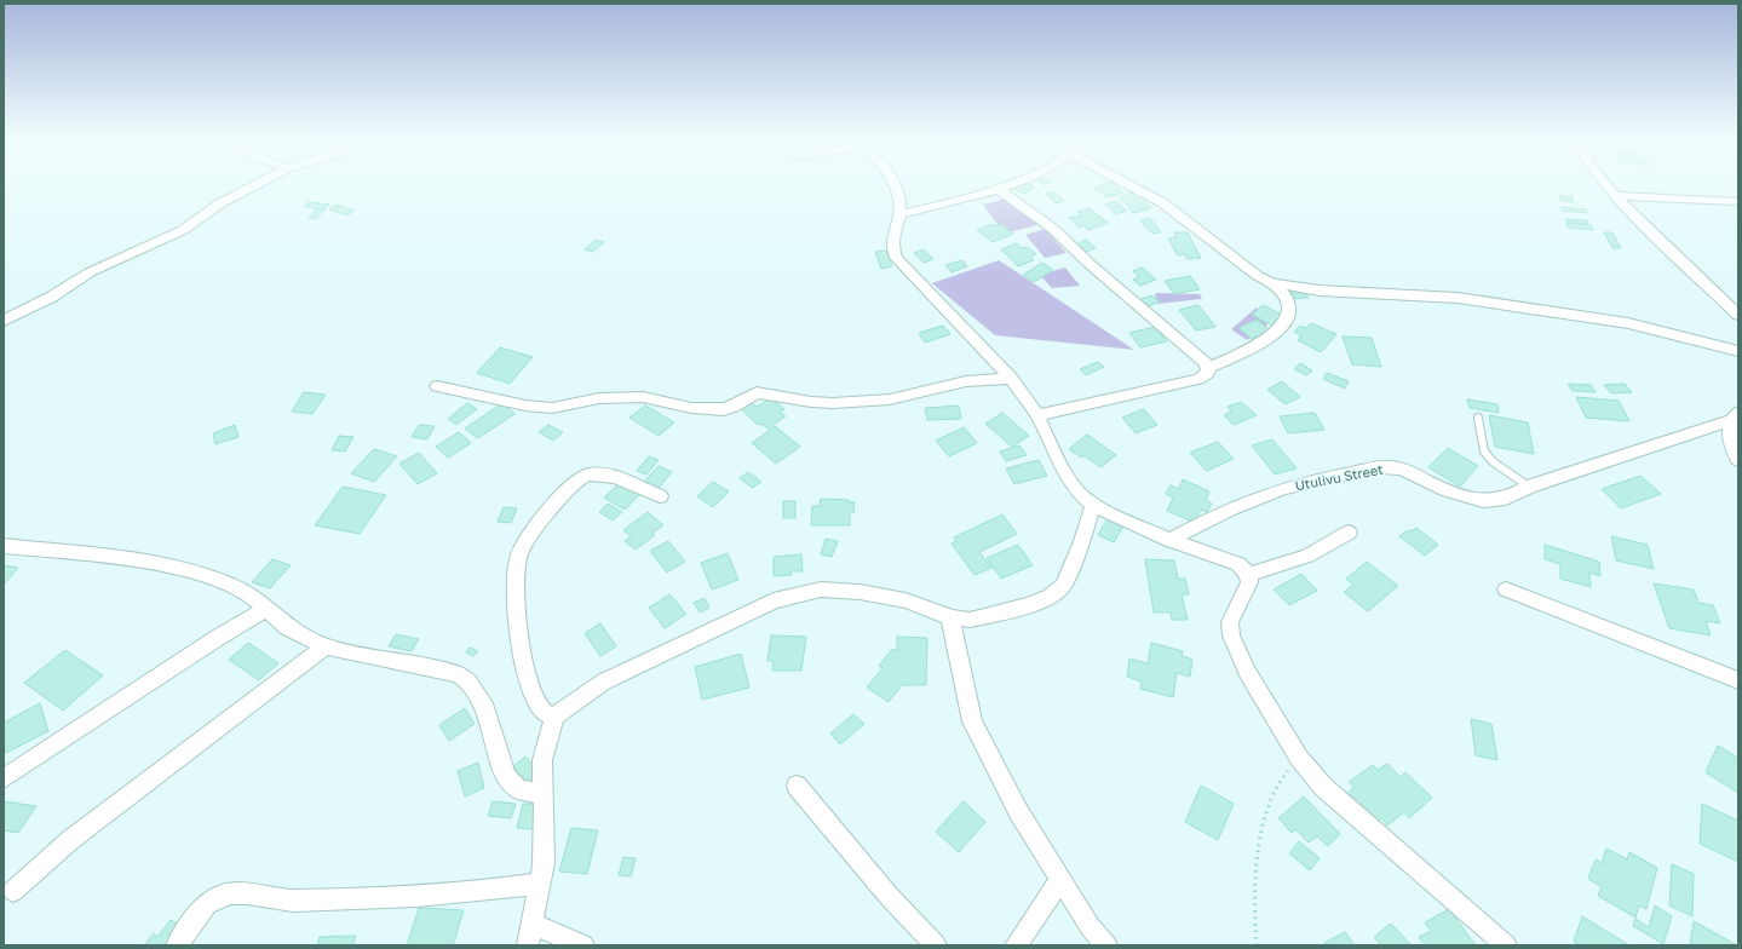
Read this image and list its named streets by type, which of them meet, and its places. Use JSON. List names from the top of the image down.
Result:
{
  "streets": {
    "street": ["Utulivu Street"]
  }
}
